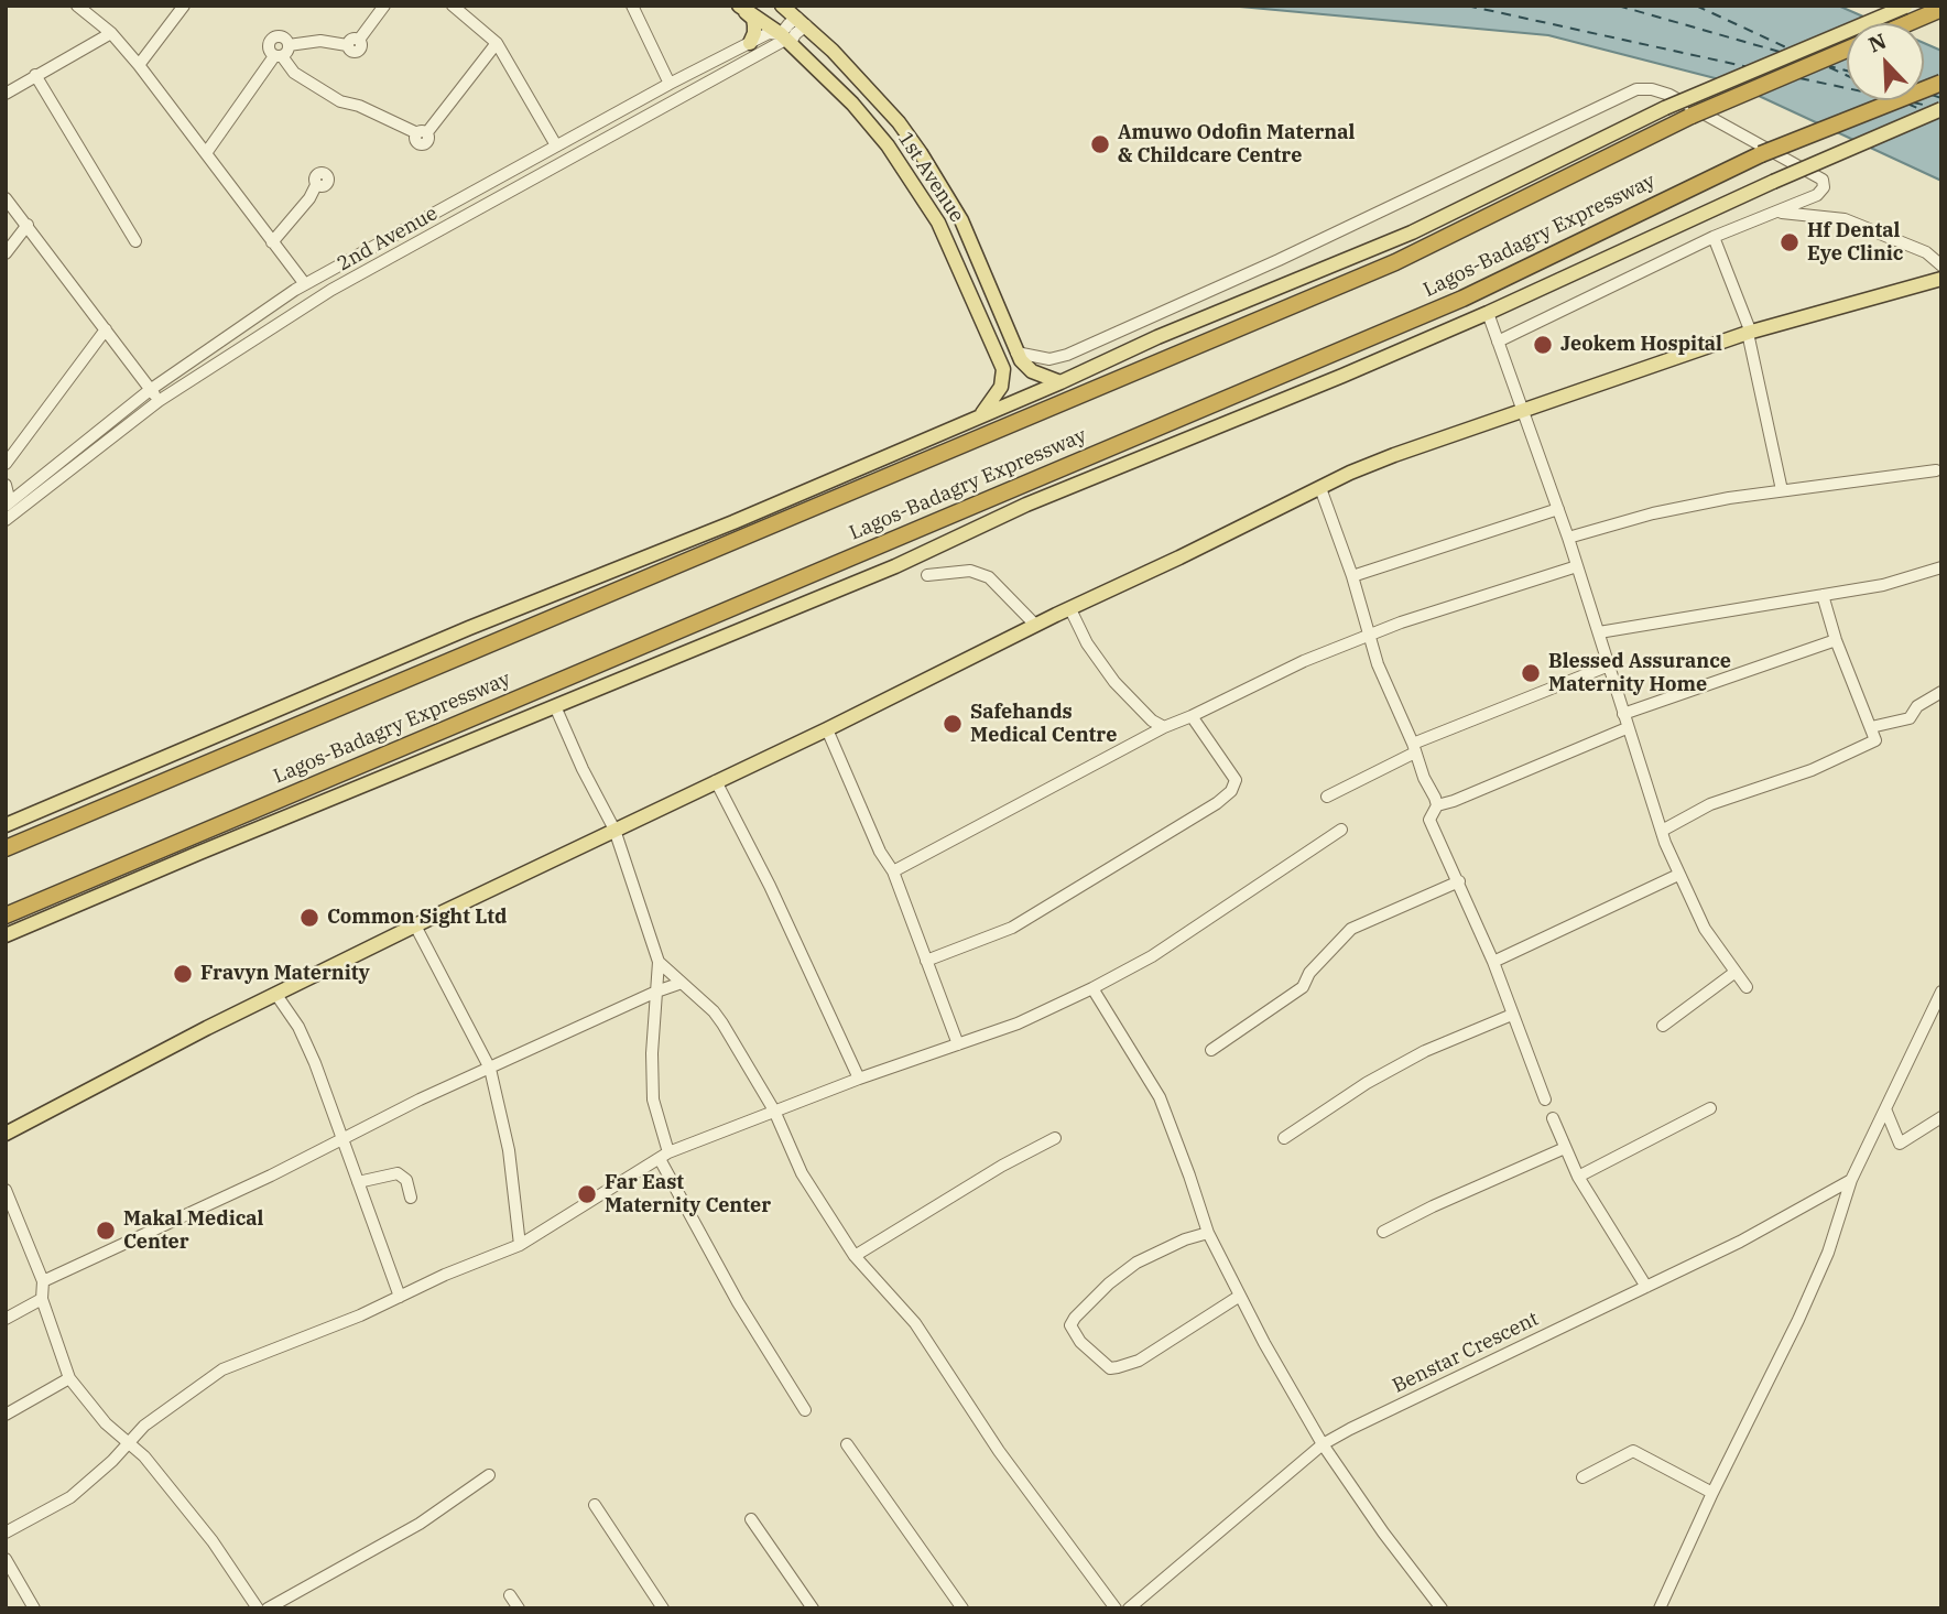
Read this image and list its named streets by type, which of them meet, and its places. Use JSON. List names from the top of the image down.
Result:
{
  "streets": {
    "highway": ["Lagos-Badagry Expressway"],
    "main road": ["1st Avenue"],
    "street": ["2nd Avenue", "Benstar Crescent"]
  },
  "crossings": [
    ["1st Avenue", "2nd Avenue"]
  ],
  "places": [
    "Amuwo Odofin Maternal & Childcare Centre",
    "Hf Dental Eye Clinic",
    "Jeokem Hospital",
    "Blessed Assurance Maternity Home",
    "Safehands Medical Centre",
    "Common Sight Ltd",
    "Fravyn Maternity",
    "Far East Maternity Center",
    "Makal Medical Center"
  ],
  "north": "top left"
}
